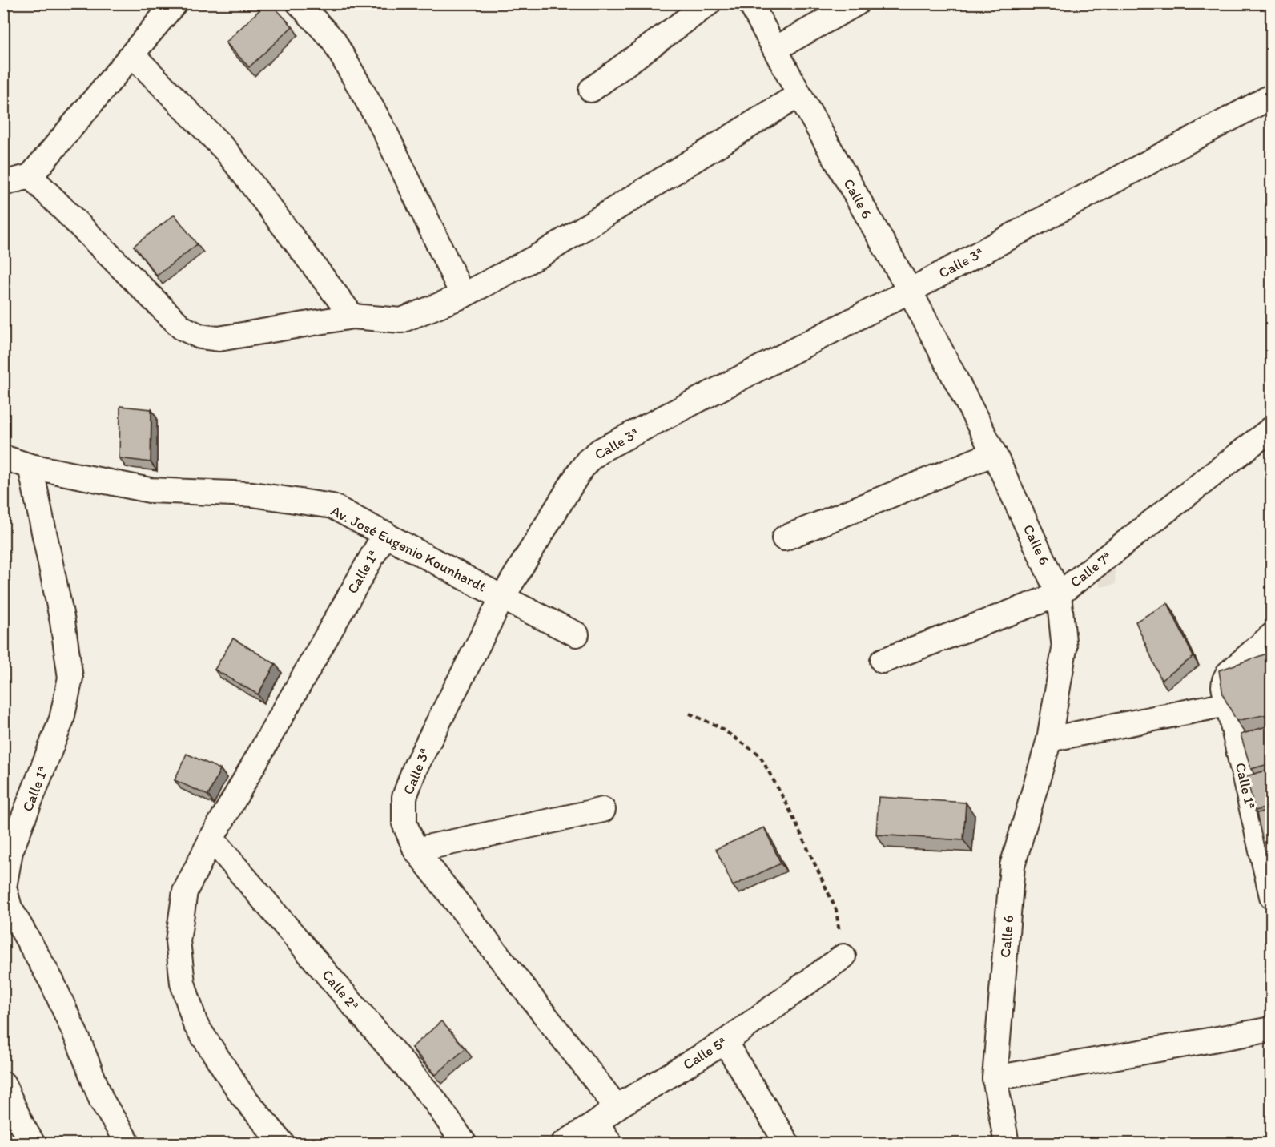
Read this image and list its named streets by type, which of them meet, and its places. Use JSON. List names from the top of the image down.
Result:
{
  "streets": {
    "street": [
      "Calle 6",
      "Calle 3ª",
      "Av. José Eugenio Kounhardt",
      "Calle 7ª",
      "Calle 1ª",
      "Calle 2ª",
      "Calle 5ª"
    ]
  },
  "crossings": [
    ["Calle 6", "Calle 3ª"],
    ["Calle 6", "Calle 7ª"],
    ["Calle 3ª", "Av. José Eugenio Kounhardt"],
    ["Calle 3ª", "Calle 5ª"],
    ["Av. José Eugenio Kounhardt", "Calle 1ª"],
    ["Calle 1ª", "Calle 2ª"]
  ]
}
